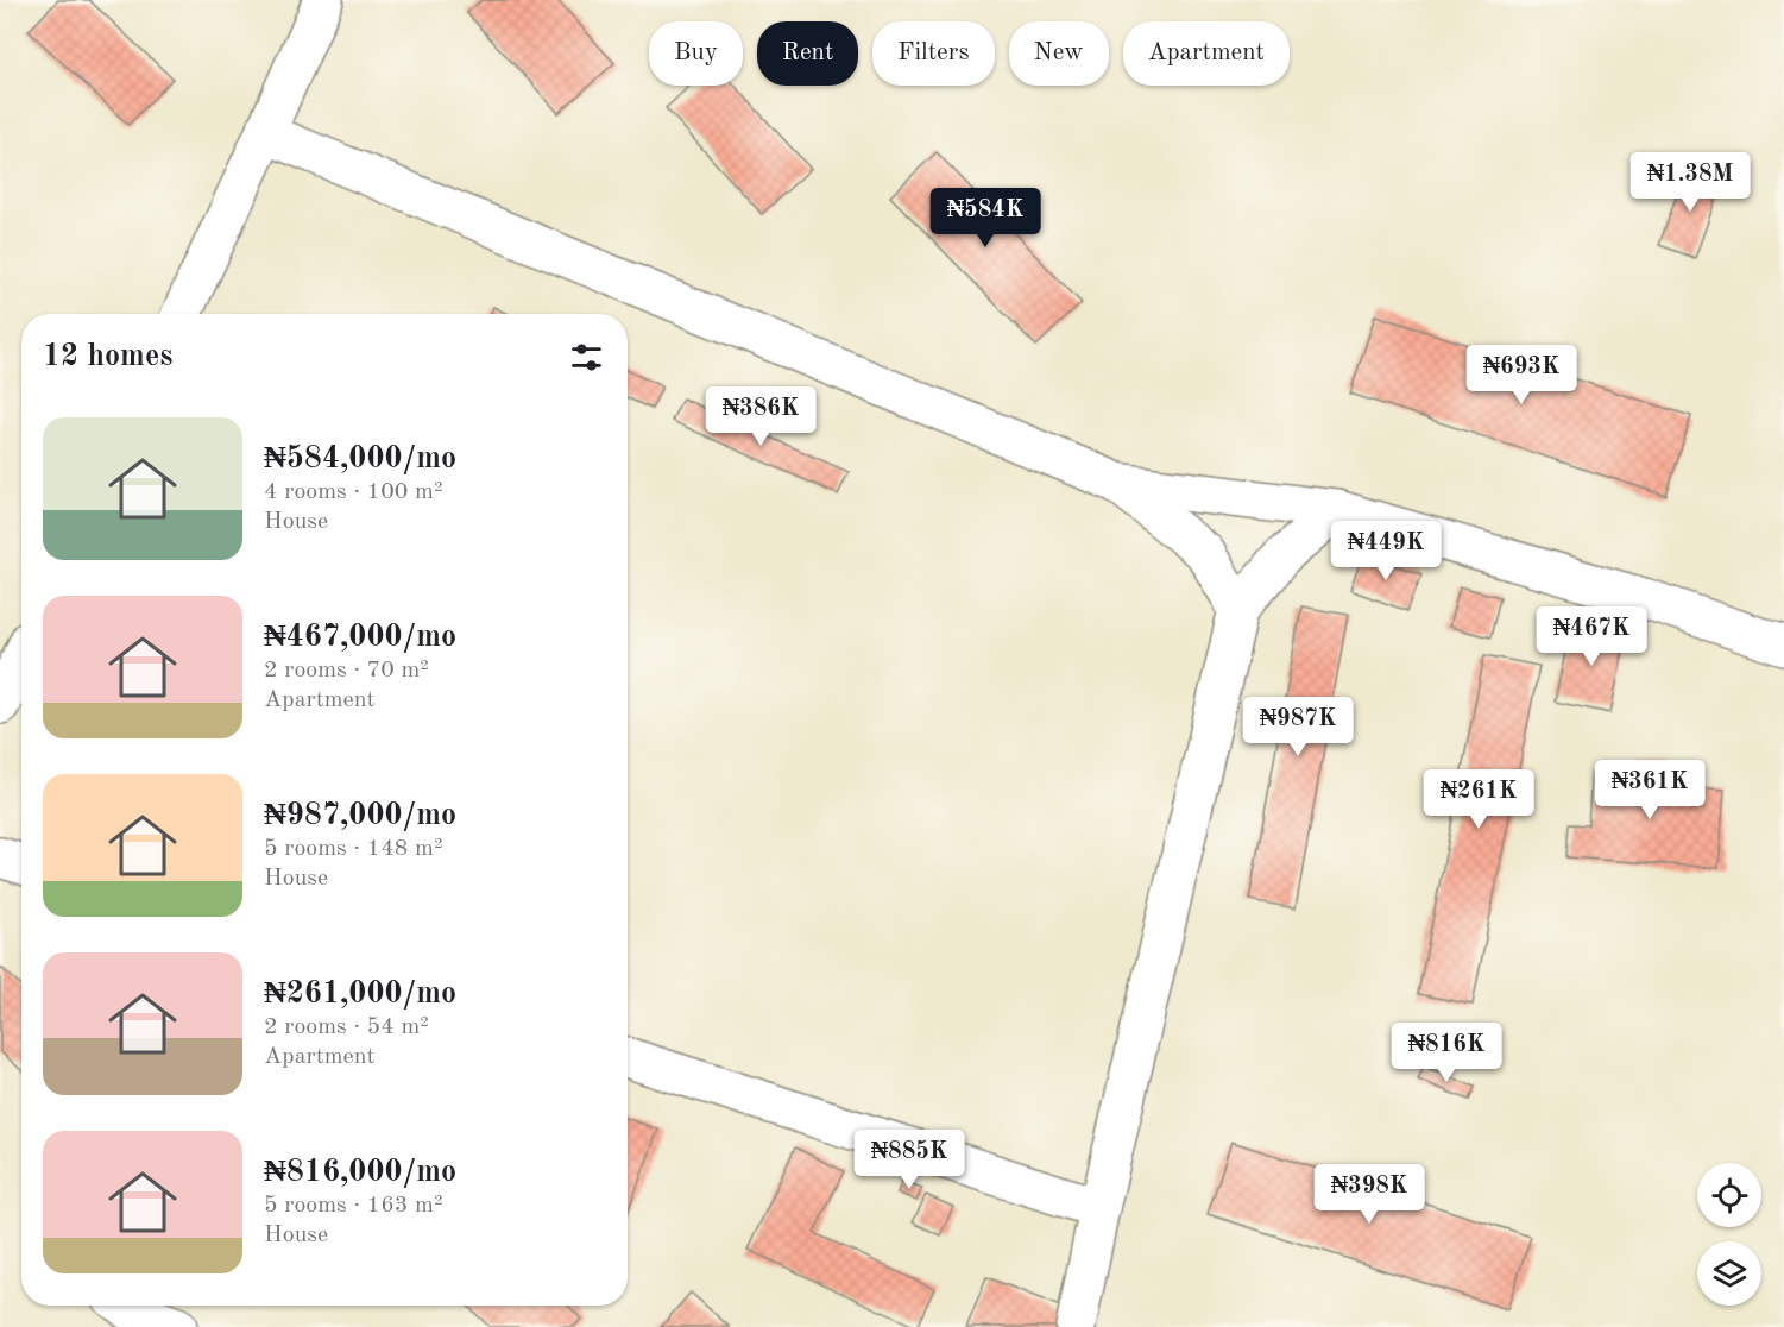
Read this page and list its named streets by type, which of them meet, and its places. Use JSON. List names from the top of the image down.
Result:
{
  "page": {
    "chip": [
      "Buy",
      "Rent",
      "Filters",
      "New",
      "Apartment"
    ],
    "price": [
      "₦1.38M",
      "₦584K",
      "₦693K",
      "₦386K",
      "₦449K",
      "₦467K",
      "₦987K",
      "₦361K",
      "₦261K",
      "₦816K",
      "₦885K",
      "₦398K"
    ],
    "heading": "12 homes",
    "list": [
      {
        "name": "₦584,000/mo",
        "note": "4 rooms · 100 m² · House"
      },
      {
        "name": "₦467,000/mo",
        "note": "2 rooms · 70 m² · Apartment"
      },
      {
        "name": "₦987,000/mo",
        "note": "5 rooms · 148 m² · House"
      },
      {
        "name": "₦261,000/mo",
        "note": "2 rooms · 54 m² · Apartment"
      },
      {
        "name": "₦816,000/mo",
        "note": "5 rooms · 163 m² · House"
      }
    ]
  }
}
